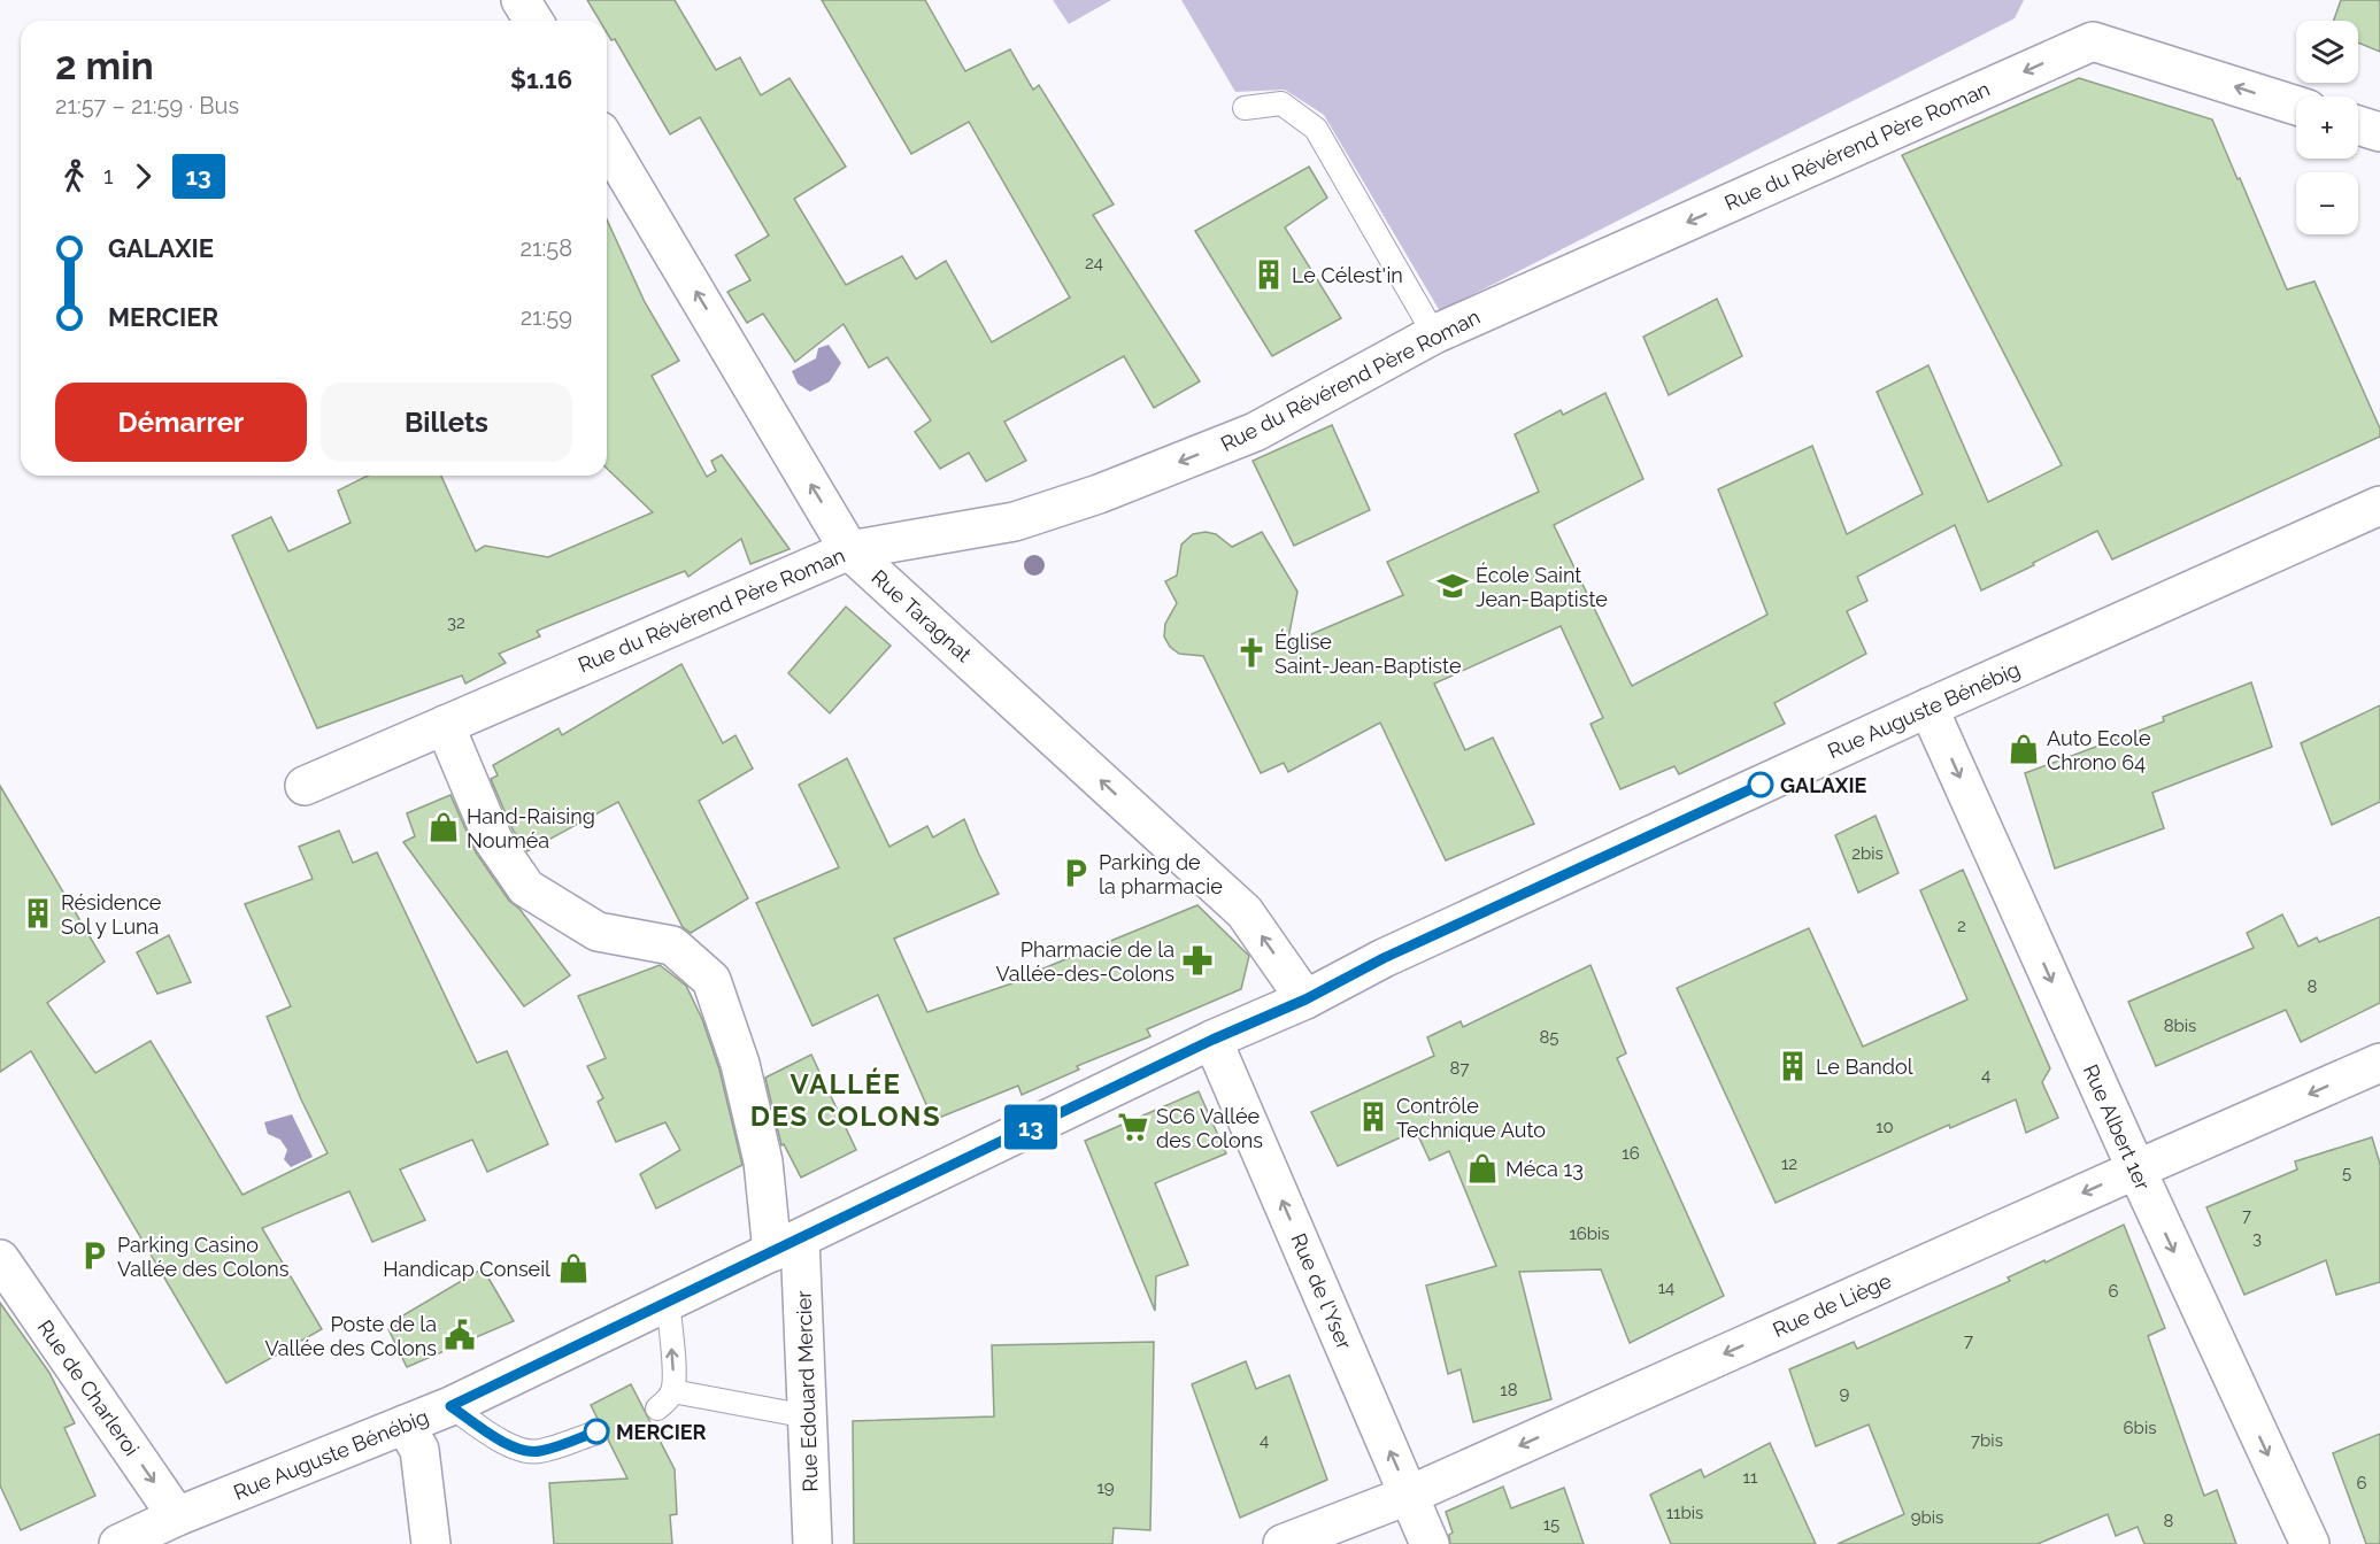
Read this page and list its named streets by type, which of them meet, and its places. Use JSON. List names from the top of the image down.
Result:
{
  "streets": {
    "street": [
      "Rue du Révérend Père Roman",
      "Rue Taragnat",
      "Rue Auguste Bénébig",
      "Rue Albert 1er",
      "Rue de l'Yser",
      "Rue de Liège",
      "Rue de Charleroi",
      "Rue Edouard Mercier"
    ]
  },
  "crossings": [
    ["Rue du Révérend Père Roman", "Rue Taragnat"],
    ["Rue du Révérend Père Roman", "Rue Edouard Mercier"],
    ["Rue Taragnat", "Rue Auguste Bénébig"],
    ["Rue Auguste Bénébig", "Rue Albert 1er"],
    ["Rue Auguste Bénébig", "Rue de l'Yser"],
    ["Rue Auguste Bénébig", "Rue de Charleroi"],
    ["Rue Auguste Bénébig", "Rue Edouard Mercier"],
    ["Rue Albert 1er", "Rue de Liège"],
    ["Rue de l'Yser", "Rue de Liège"]
  ],
  "one_way": [
    "Rue du Révérend Père Roman",
    "Rue Taragnat",
    "Rue Albert 1er",
    "Rue de l'Yser",
    "Rue de Liège",
    "Rue de Charleroi"
  ],
  "districts": ["VALLÉE DES COLONS"],
  "places": {
    "building": [
      "Le Célest'in",
      "Résidence Sol y Luna",
      "Le Bandol",
      "Contrôle Technique Auto"
    ],
    "school or university": ["École Saint Jean-Baptiste"],
    "church": ["Église Saint-Jean-Baptiste"],
    "shop": [
      "Auto Ecole Chrono 64",
      "Hand-Raising Nouméa",
      "Méca 13",
      "Handicap Conseil"
    ],
    "other": ["GALAXIE", "MERCIER"],
    "parking": ["Parking de la pharmacie", "Parking Casino Vallée des Colons"],
    "pharmacy": ["Pharmacie de la Vallée-des-Colons"],
    "supermarket": ["SC6 Vallée des Colons"],
    "public building": ["Poste de la Vallée des Colons"]
  },
  "lines": ["bus line 13"],
  "house_numbers": [
    "24",
    "32",
    "2bis",
    "2",
    "8",
    "8bis",
    "85",
    "87",
    "4",
    "10",
    "16",
    "12",
    "5",
    "7",
    "16bis",
    "3",
    "14",
    "6",
    "7",
    "18",
    "9",
    "6bis",
    "4",
    "7bis",
    "11",
    "6",
    "19",
    "11bis",
    "9bis",
    "8",
    "15"
  ],
  "page": {
    "on_map": "13",
    "map_buttons": ["+", "−"],
    "heading": ["2 min", "21:57 – 21:59 · Bus", "$1.16"],
    "legs": ["1", "13"],
    "list": [
      {
        "name": "GALAXIE",
        "value": "21:58"
      },
      {
        "name": "MERCIER",
        "value": "21:59"
      }
    ],
    "buttons": ["Démarrer", "Billets"]
  }
}
